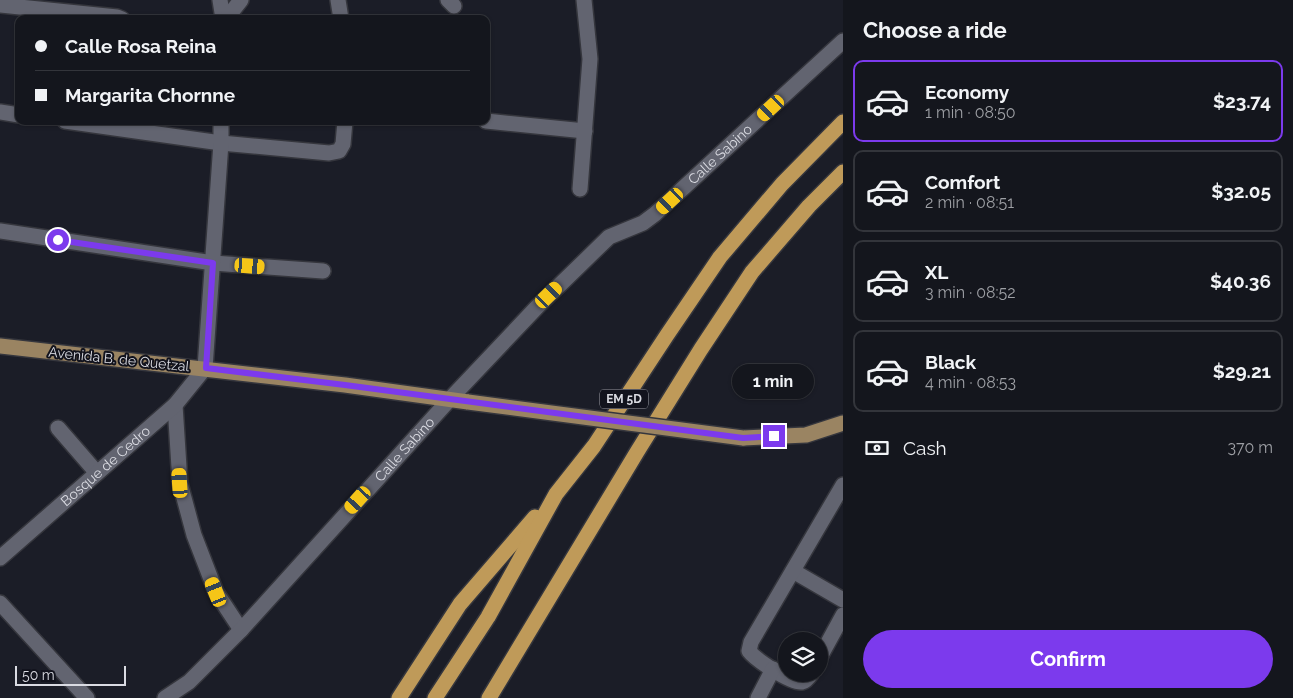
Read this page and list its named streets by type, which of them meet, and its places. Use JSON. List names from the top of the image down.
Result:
{
  "streets": {
    "highway": ["EM 5D"],
    "main road": ["Avenida B. de Quetzal"],
    "street": ["Calle Sabino", "Bosque de Cedro"]
  },
  "crossings": [
    ["Calle Sabino", "Avenida B. de Quetzal"],
    ["Avenida B. de Quetzal", "Bosque de Cedro"]
  ],
  "scale_bar": "50 m",
  "page": {
    "heading": "Choose a ride",
    "banner": ["Calle Rosa Reina", "Margarita Chornne"],
    "list": [
      {
        "name": "Economy",
        "note": "1 min · 08:50",
        "value": "$23.74"
      },
      {
        "name": "Comfort",
        "note": "2 min · 08:51",
        "value": "$32.05"
      },
      {
        "name": "XL",
        "note": "3 min · 08:52",
        "value": "$40.36"
      },
      {
        "name": "Black",
        "note": "4 min · 08:53",
        "value": "$29.21"
      }
    ],
    "bubble": "1 min",
    "pay": ["Cash", "370 m"],
    "buttons": "Confirm",
    "scale": "50 m"
  }
}
